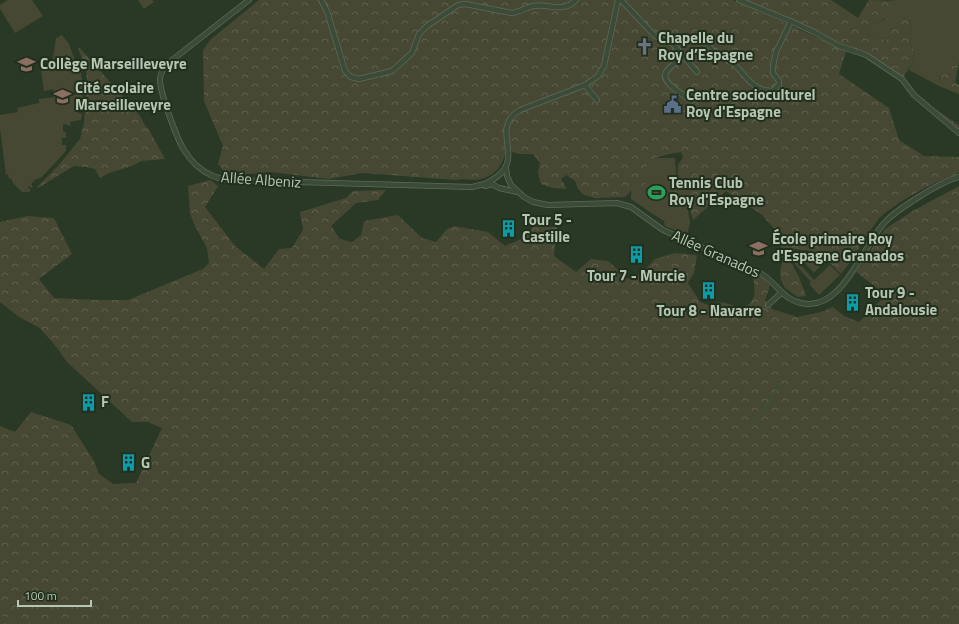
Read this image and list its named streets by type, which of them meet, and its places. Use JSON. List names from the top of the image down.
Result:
{
  "streets": {
    "street": ["Allée Albeniz", "Allée Granados"]
  },
  "crossings": [
    ["Allée Albeniz", "Allée Granados"]
  ],
  "places": {
    "church": ["Chapelle du Roy d’Espagne"],
    "school or university": ["Collège Marseilleveyre", "Cité scolaire Marseilleveyre", "École primaire Roy d'Espagne Granados"],
    "public building": ["Centre socioculturel Roy d'Espagne"],
    "sports": ["Tennis Club Roy d'Espagne"],
    "building": [
      "Tour 5 - Castille",
      "Tour 7 - Murcie",
      "Tour 8 - Navarre",
      "Tour 9 - Andalousie",
      "F",
      "G"
    ]
  },
  "scale_bar": "100 m"
}
